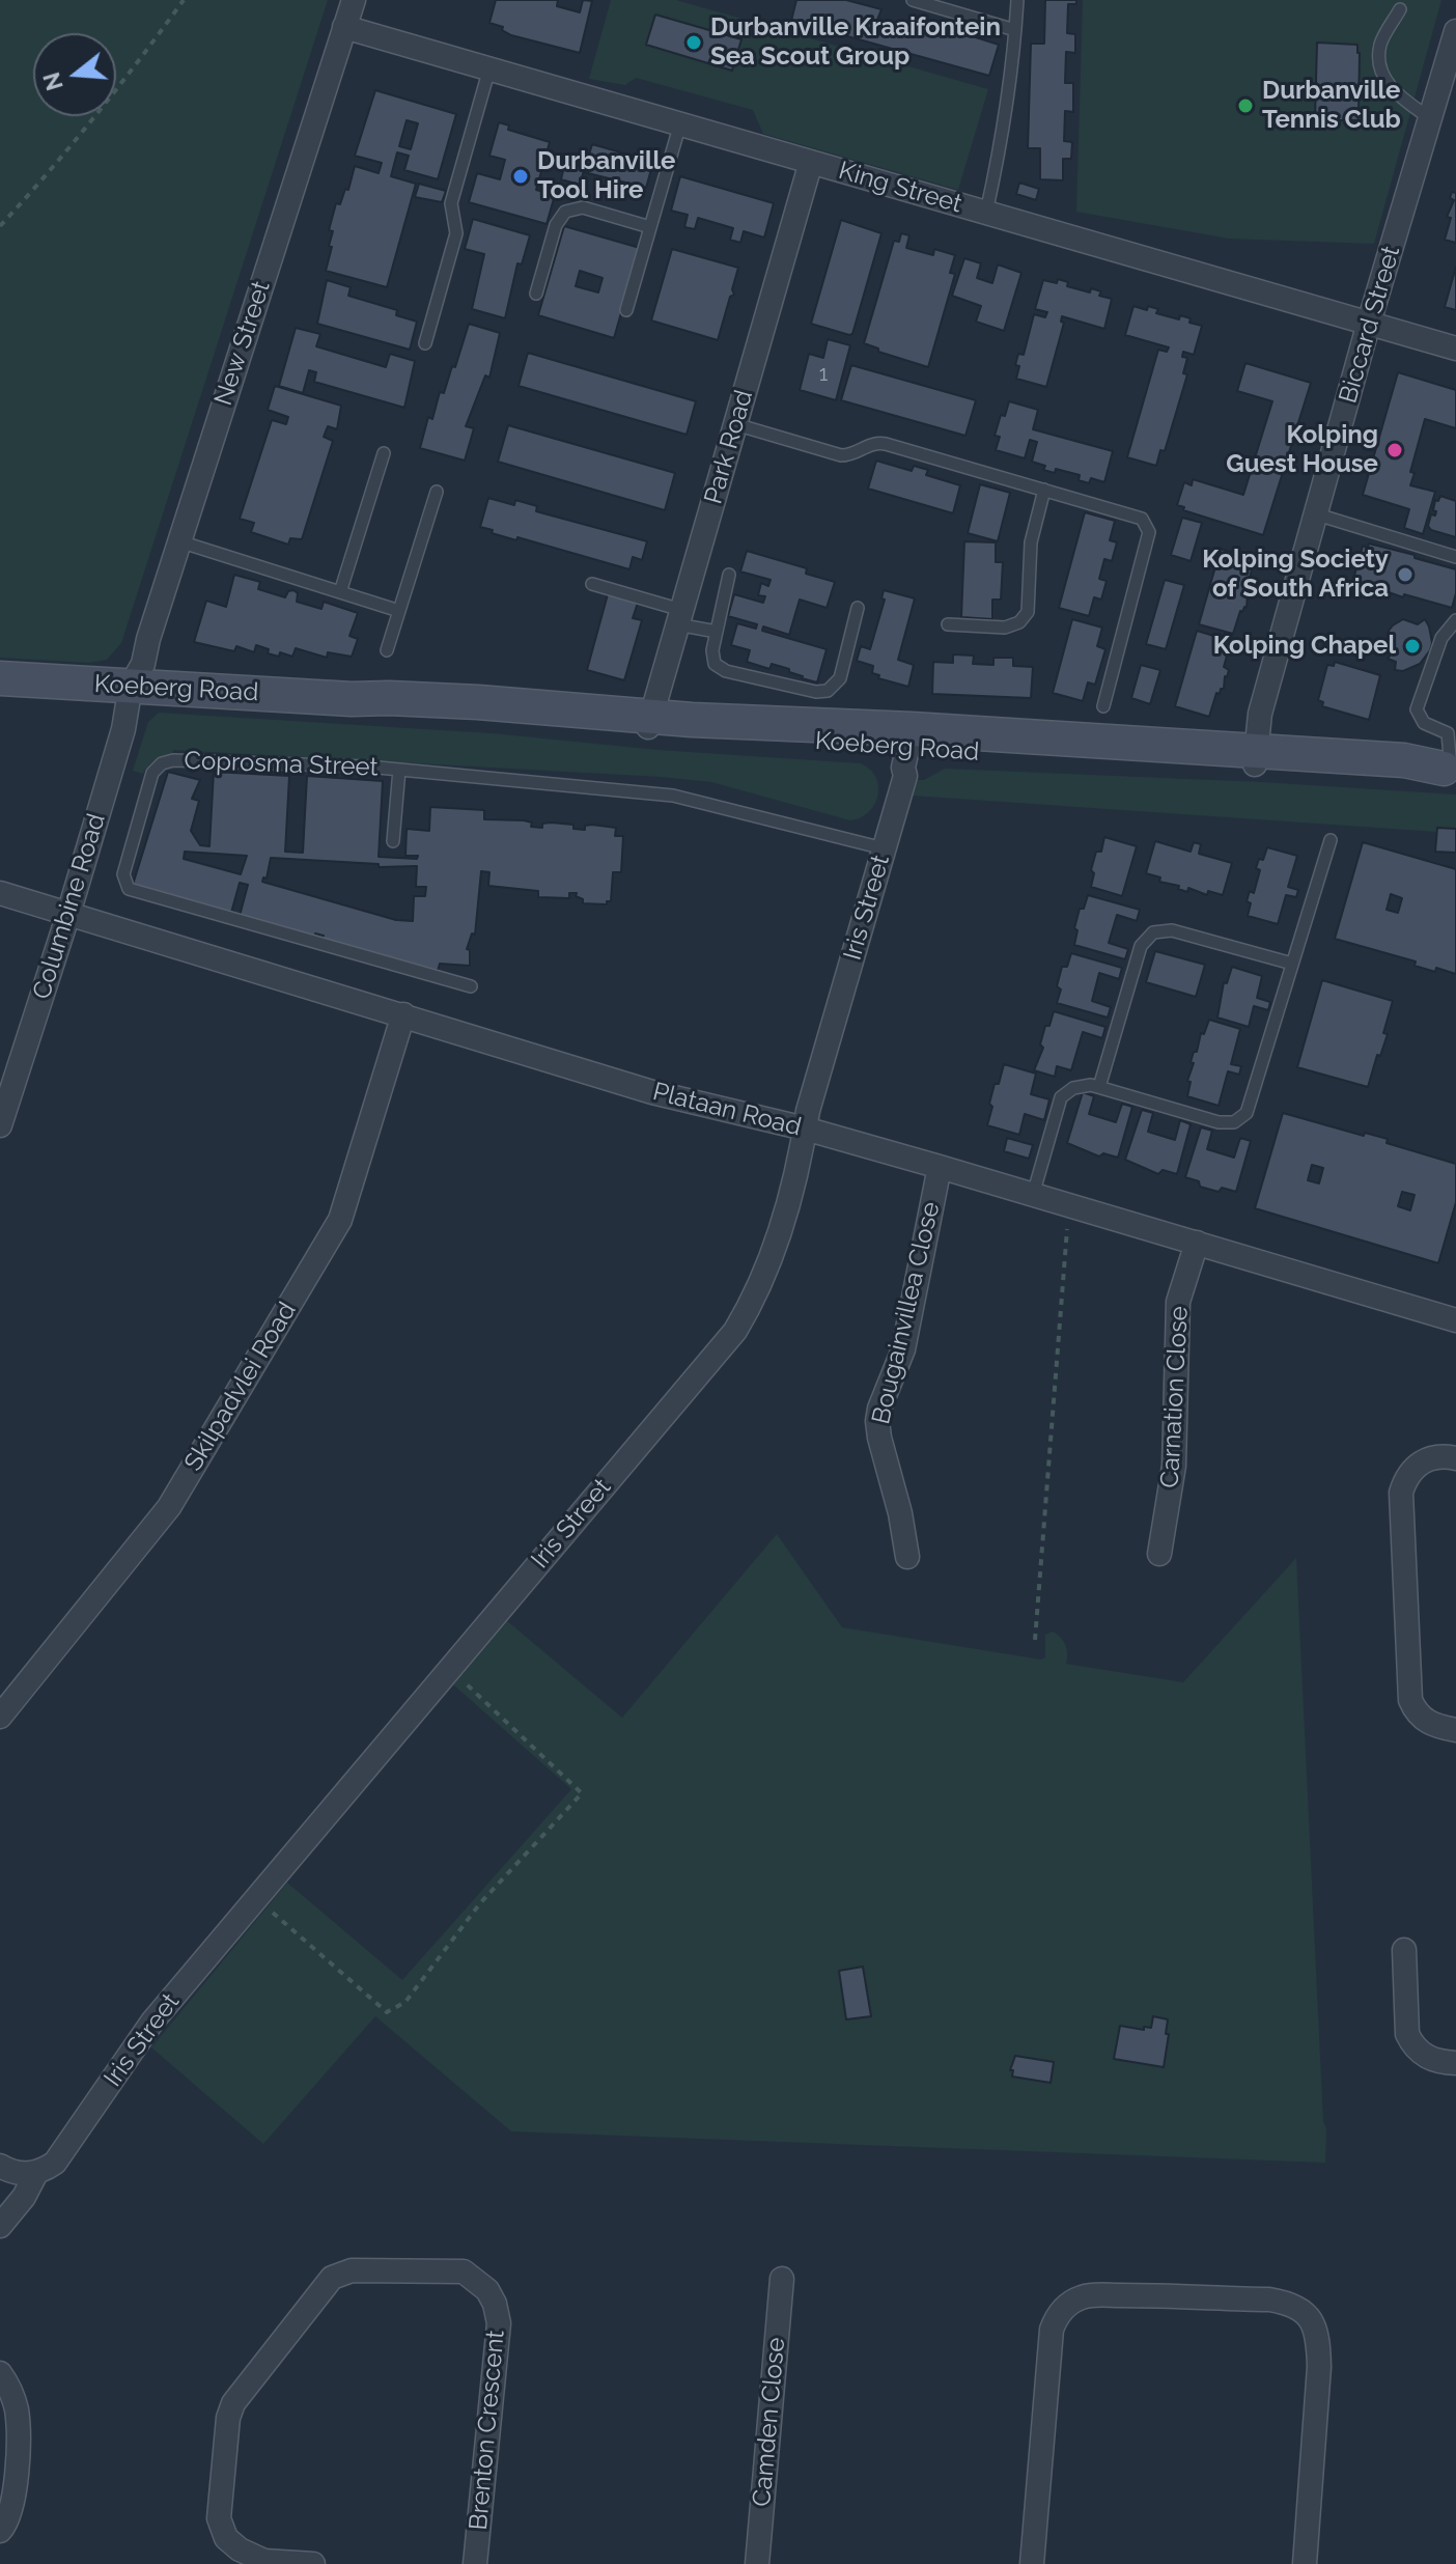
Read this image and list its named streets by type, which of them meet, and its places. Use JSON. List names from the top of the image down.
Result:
{
  "streets": {
    "main road": ["Koeberg Road"],
    "street": [
      "King Street",
      "Biccard Street",
      "New Street",
      "Park Road",
      "Columbine Road",
      "Iris Street",
      "Plataan Road",
      "Bougainvillea Close",
      "Skilpadvlei Road",
      "Carnation Close",
      "Camden Close",
      "Brenton Crescent"
    ],
    "lane": ["Coprosma Street"]
  },
  "crossings": [
    ["King Street", "Biccard Street"],
    ["King Street", "New Street"],
    ["King Street", "Park Road"],
    ["Biccard Street", "Koeberg Road"],
    ["New Street", "Koeberg Road"],
    ["New Street", "Columbine Road"],
    ["Park Road", "Koeberg Road"],
    ["Koeberg Road", "Columbine Road"],
    ["Koeberg Road", "Iris Street"],
    ["Coprosma Street", "Iris Street"],
    ["Columbine Road", "Plataan Road"],
    ["Iris Street", "Plataan Road"],
    ["Plataan Road", "Bougainvillea Close"],
    ["Plataan Road", "Skilpadvlei Road"],
    ["Plataan Road", "Carnation Close"]
  ],
  "places": [
    "Durbanville Kraaifontein Sea Scout Group",
    "Durbanville Tennis Club",
    "Durbanville Tool Hire",
    "Kolping Guest House",
    "Kolping Society of South Africa",
    "Kolping Chapel"
  ],
  "house_numbers": ["1"],
  "north": "left"
}
